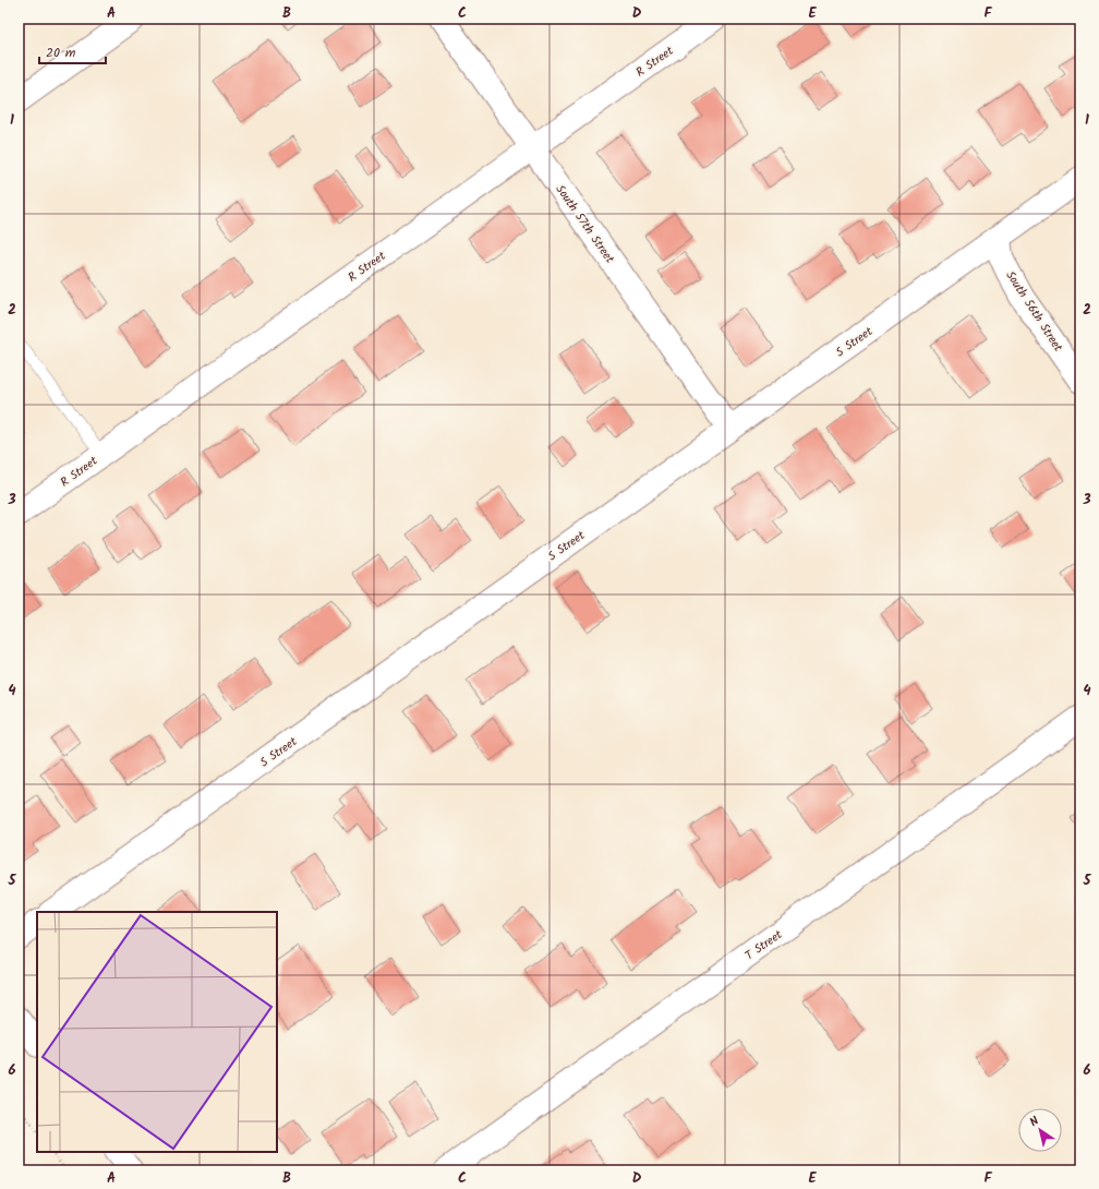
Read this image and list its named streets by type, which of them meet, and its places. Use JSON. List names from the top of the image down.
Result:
{
  "streets": {
    "street": [
      "R Street",
      "South 57th Street",
      "South 56th Street",
      "S Street",
      "T Street"
    ]
  },
  "crossings": [
    ["R Street", "South 57th Street"],
    ["South 57th Street", "S Street"],
    ["South 56th Street", "S Street"]
  ],
  "scale_bar": "20 m",
  "north": "top left",
  "grid": {
    "columns": [
      "A",
      "B",
      "C",
      "D",
      "E",
      "F"
    ],
    "rows": [
      "1",
      "2",
      "3",
      "4",
      "5",
      "6"
    ]
  }
}
